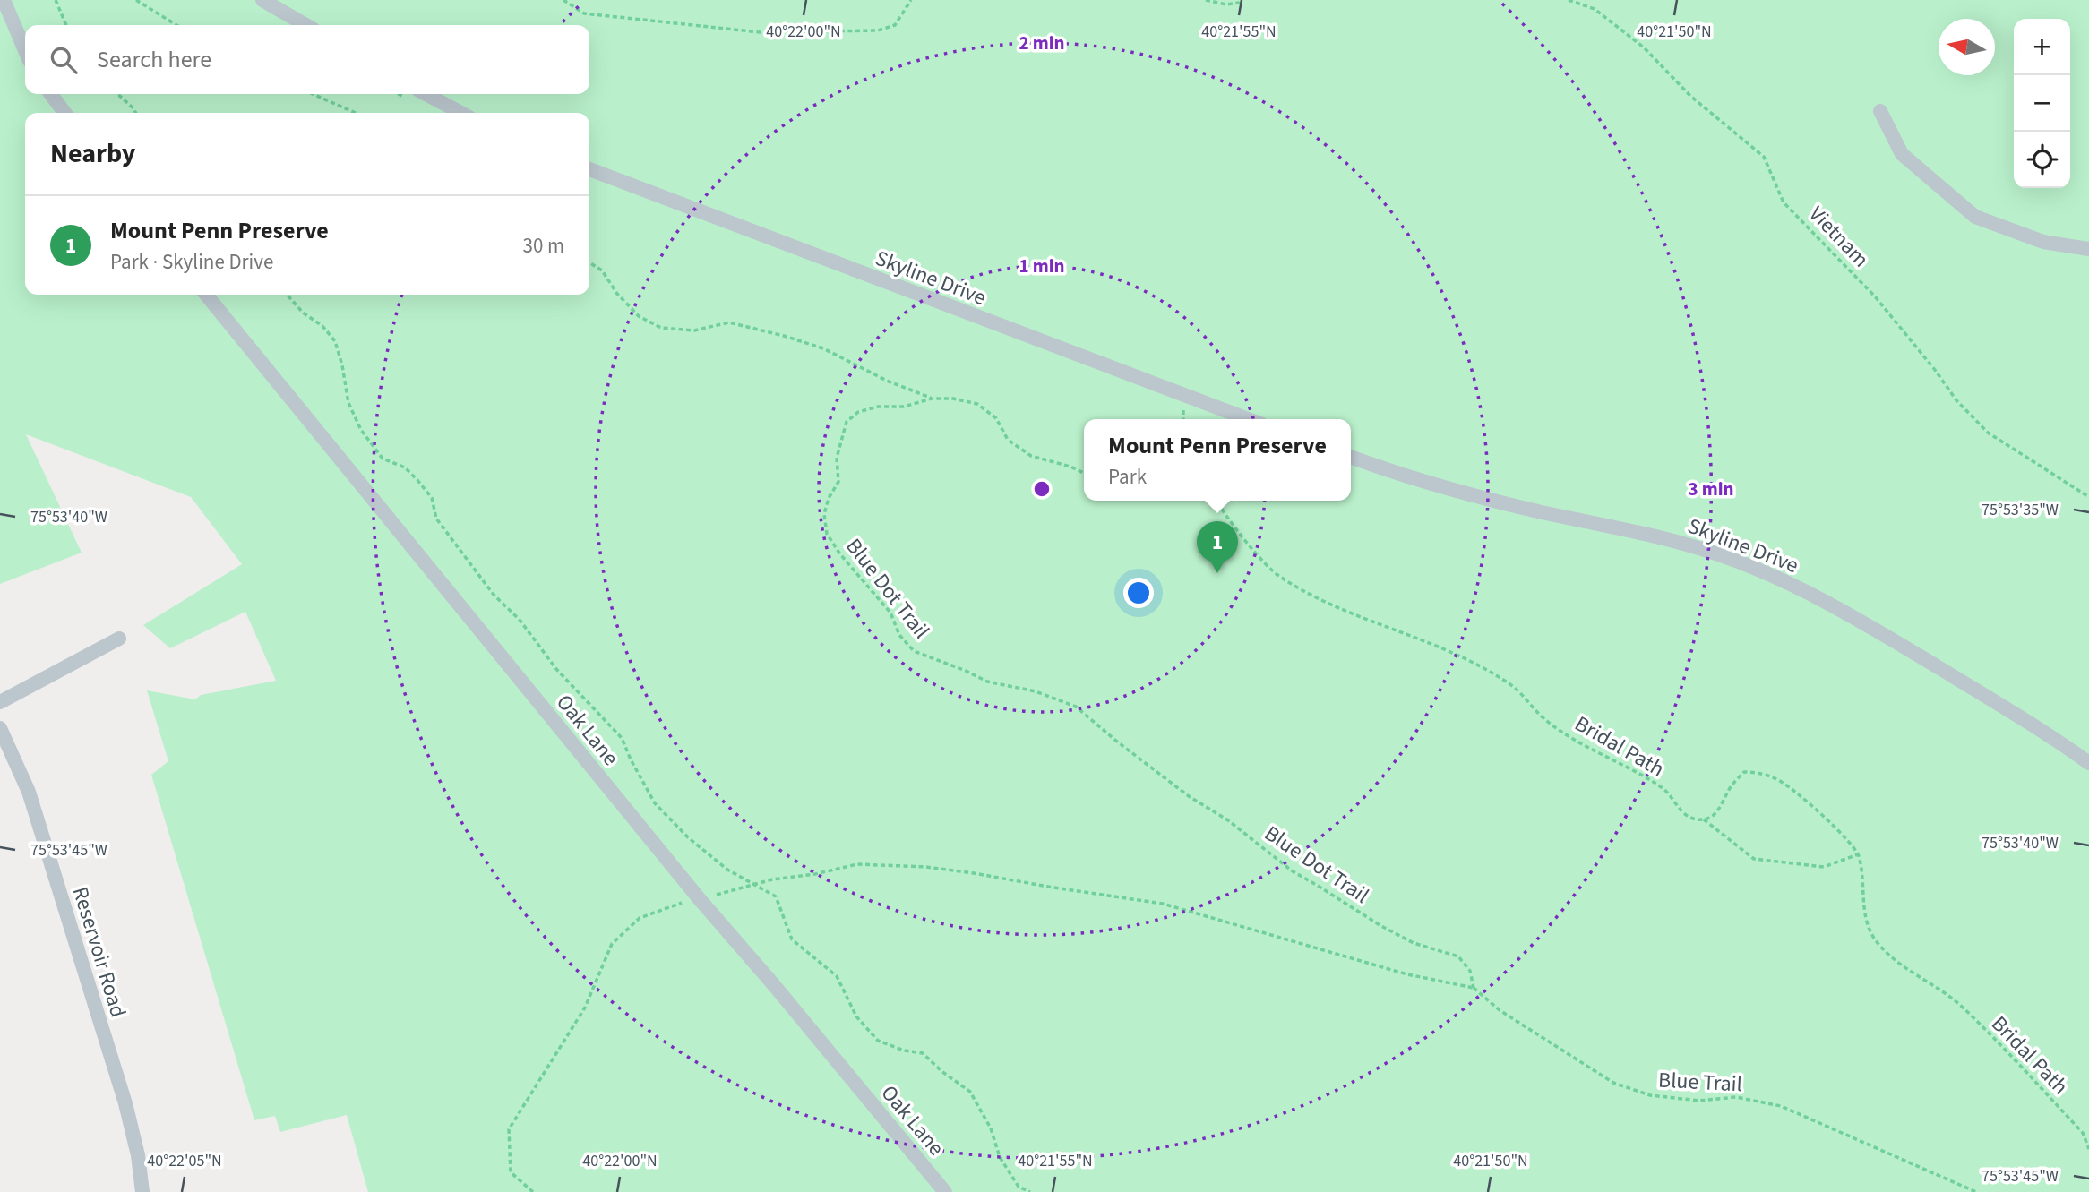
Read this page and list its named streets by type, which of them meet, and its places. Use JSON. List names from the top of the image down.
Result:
{
  "streets": {
    "street": ["Skyline Drive", "Oak Lane", "Reservoir Road"],
    "path": [
      "Vietnam",
      "Blue Dot Trail",
      "Bridal Path",
      "Blue Trail"
    ]
  },
  "crossings": [
    ["Blue Dot Trail", "Blue Trail"]
  ],
  "north": "left",
  "page": {
    "map_buttons": ["+", "−"],
    "search": "Search here",
    "heading": "Nearby",
    "list": [
      {
        "mark": "1",
        "name": "Mount Penn Preserve",
        "note": "Park · Skyline Drive",
        "value": "30 m"
      }
    ],
    "popup": ["Mount Penn Preserve", "Park"],
    "pins": "1"
  },
  "coordinates": [
    "40°22'00\"N",
    "40°21'55\"N",
    "40°21'50\"N",
    "75°53'35\"W",
    "75°53'40\"W",
    "75°53'45\"W",
    "40°22'05\"N"
  ],
  "rings": ["2 min", "1 min", "3 min"]
}
